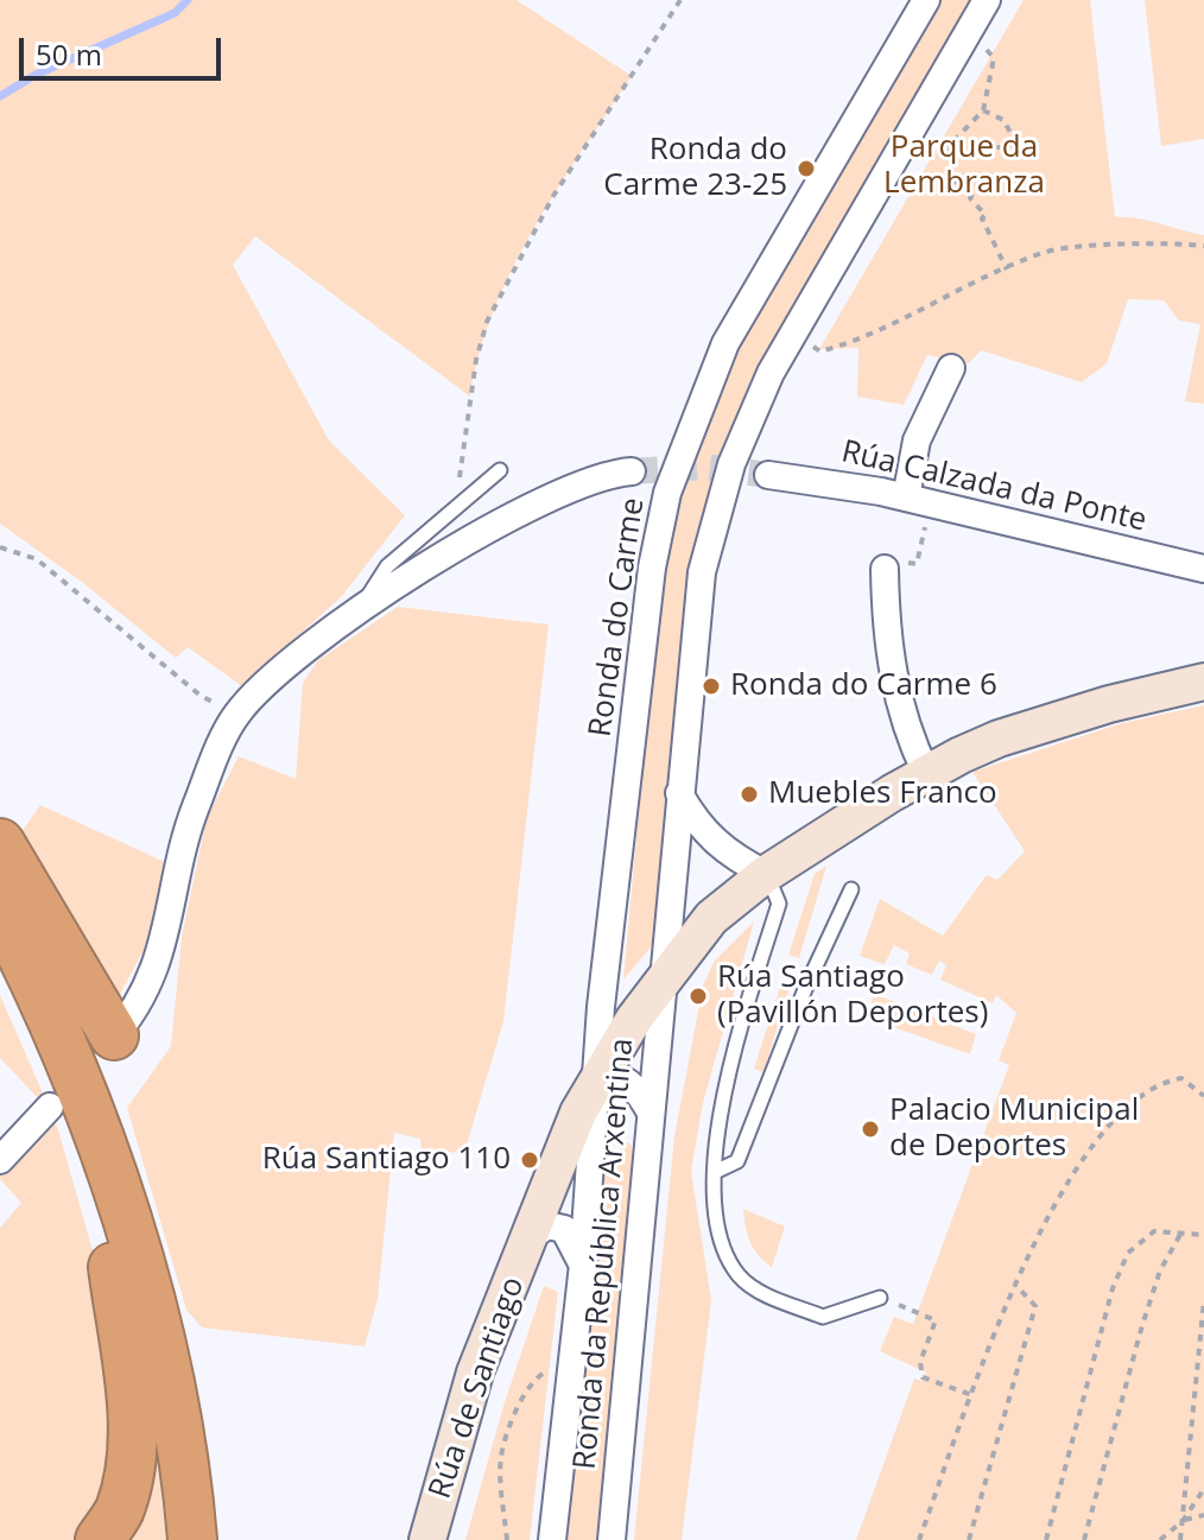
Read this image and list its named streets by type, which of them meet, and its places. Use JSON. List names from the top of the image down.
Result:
{
  "streets": {
    "street": [
      "Rúa Calzada da Ponte",
      "Ronda do Carme",
      "Ronda da República Arxentina",
      "Rúa de Santiago"
    ]
  },
  "crossings": [
    ["Ronda do Carme", "Ronda da República Arxentina"],
    ["Ronda do Carme", "Rúa de Santiago"],
    ["Ronda da República Arxentina", "Rúa de Santiago"]
  ],
  "parks": ["Parque da Lembranza"],
  "places": [
    "Ronda do Carme 23-25",
    "Ronda do Carme 6",
    "Muebles Franco",
    "Rúa Santiago (Pavillón Deportes)",
    "Palacio Municipal de Deportes",
    "Rúa Santiago 110"
  ],
  "scale_bar": "50 m"
}
